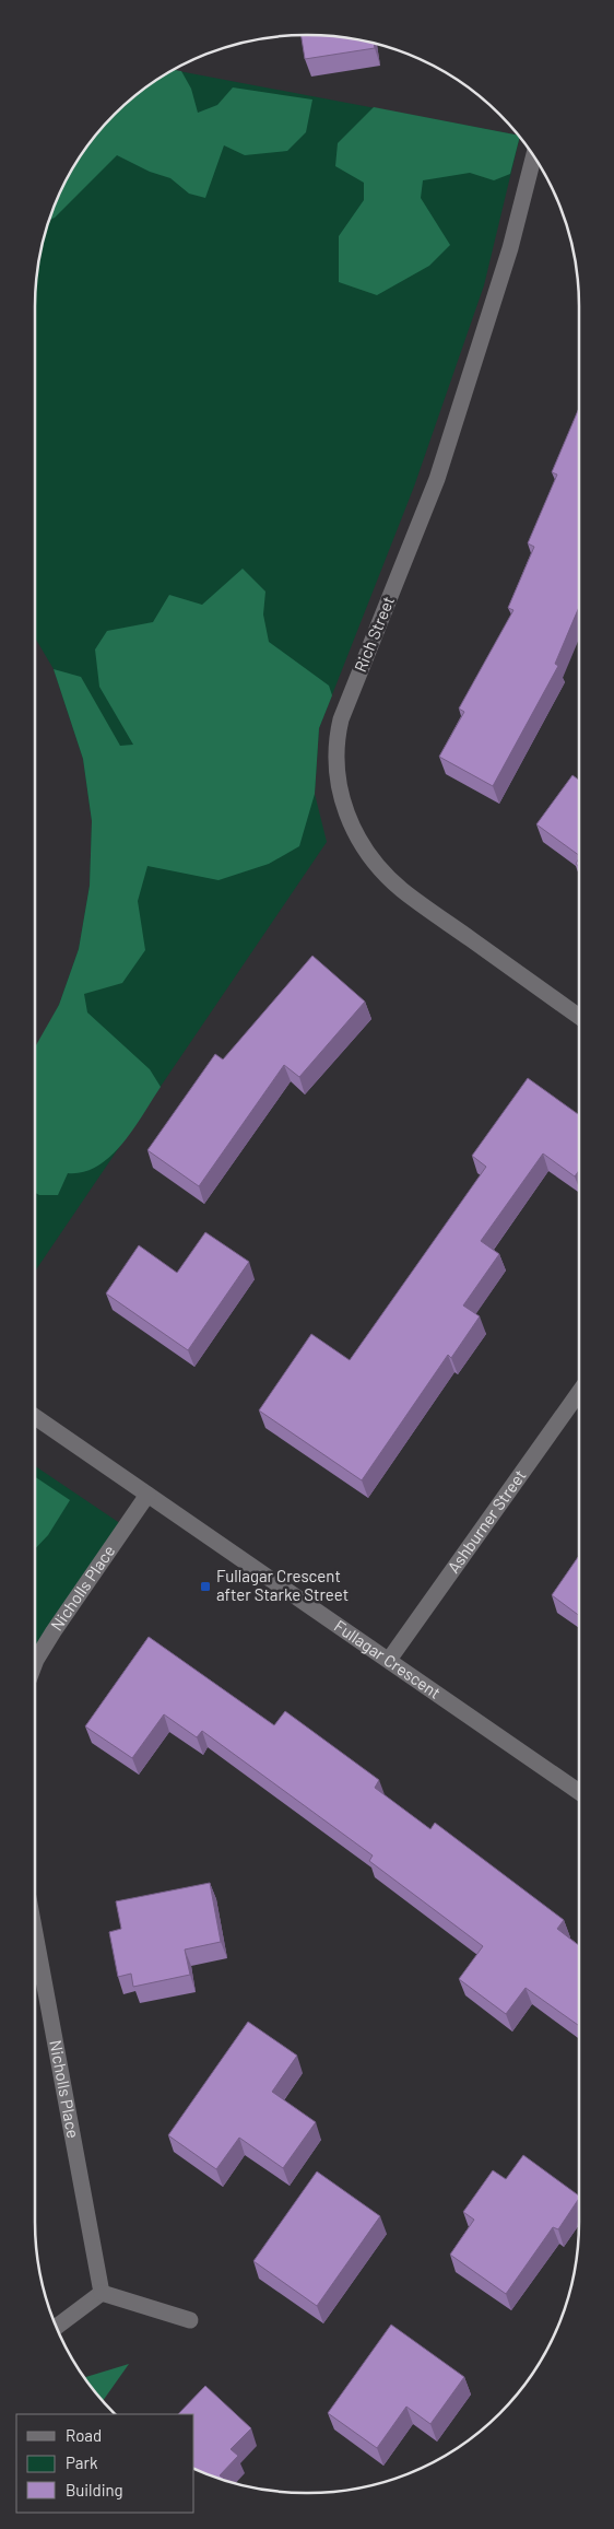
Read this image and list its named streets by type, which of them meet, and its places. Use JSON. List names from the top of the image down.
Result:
{
  "streets": {
    "street": [
      "Rich Street",
      "Ashburner Street",
      "Nicholls Place",
      "Fullagar Crescent"
    ]
  },
  "crossings": [
    ["Ashburner Street", "Fullagar Crescent"],
    ["Nicholls Place", "Fullagar Crescent"]
  ],
  "places": {
    "transit": ["Fullagar Crescent after Starke Street"]
  },
  "legend": ["Road", "Park", "Building"]
}
